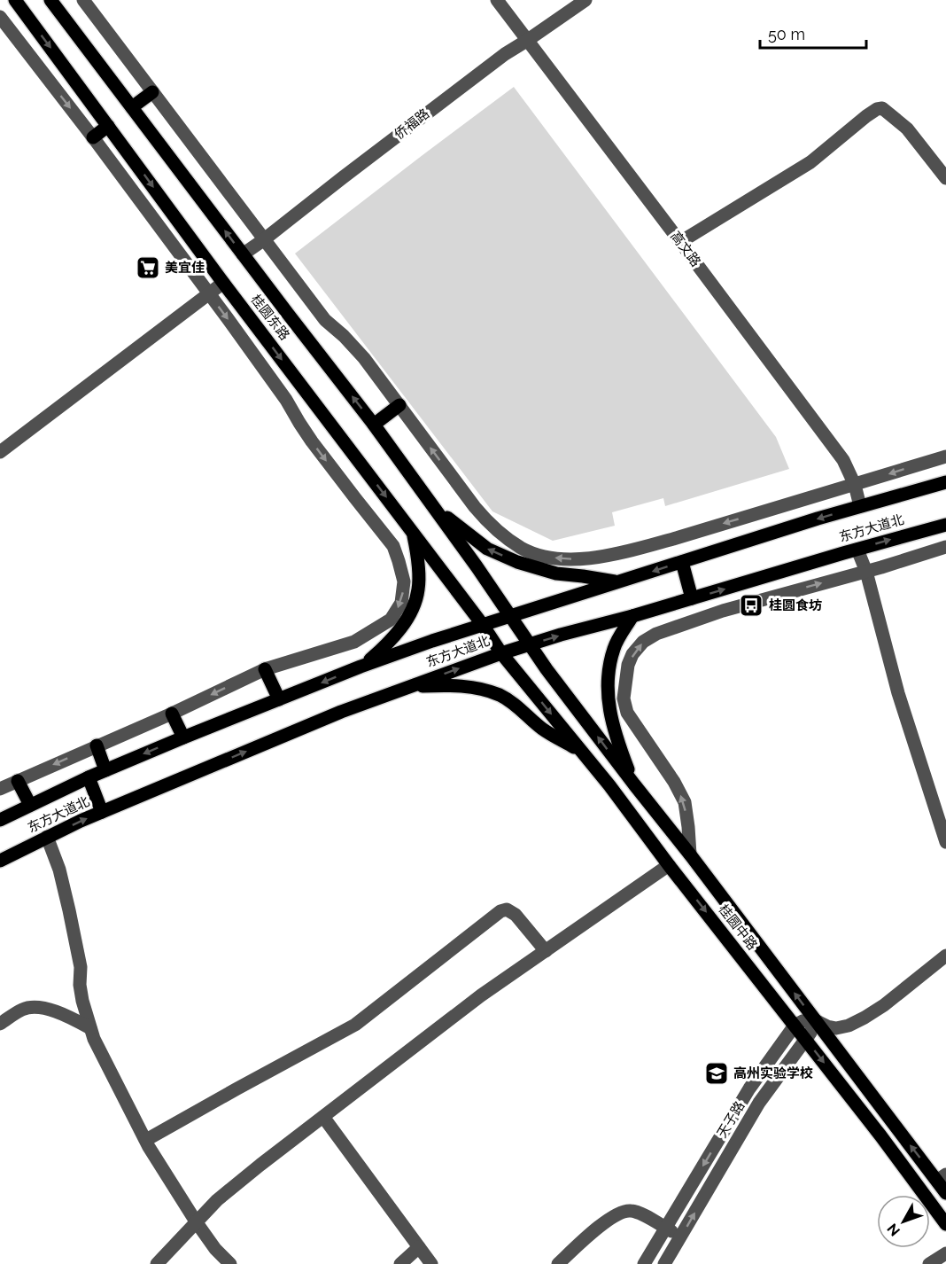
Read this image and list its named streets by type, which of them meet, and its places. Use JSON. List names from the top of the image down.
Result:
{
  "streets": {
    "main road": ["桂圆东路", "东方大道北", "桂圆中路"],
    "street": ["侨福路", "高文路", "天子路"]
  },
  "crossings": [
    ["侨福路", "高文路"],
    ["侨福路", "桂圆东路"],
    ["高文路", "东方大道北"],
    ["桂圆东路", "东方大道北"],
    ["桂圆东路", "桂圆中路"],
    ["东方大道北", "桂圆中路"],
    ["桂圆中路", "天子路"]
  ],
  "places": {
    "supermarket": ["美宜佳"],
    "bus stop": ["桂圆食坊"],
    "school or university": ["高州实验学校"]
  },
  "scale_bar": "50 m",
  "north": "bottom left"
}
